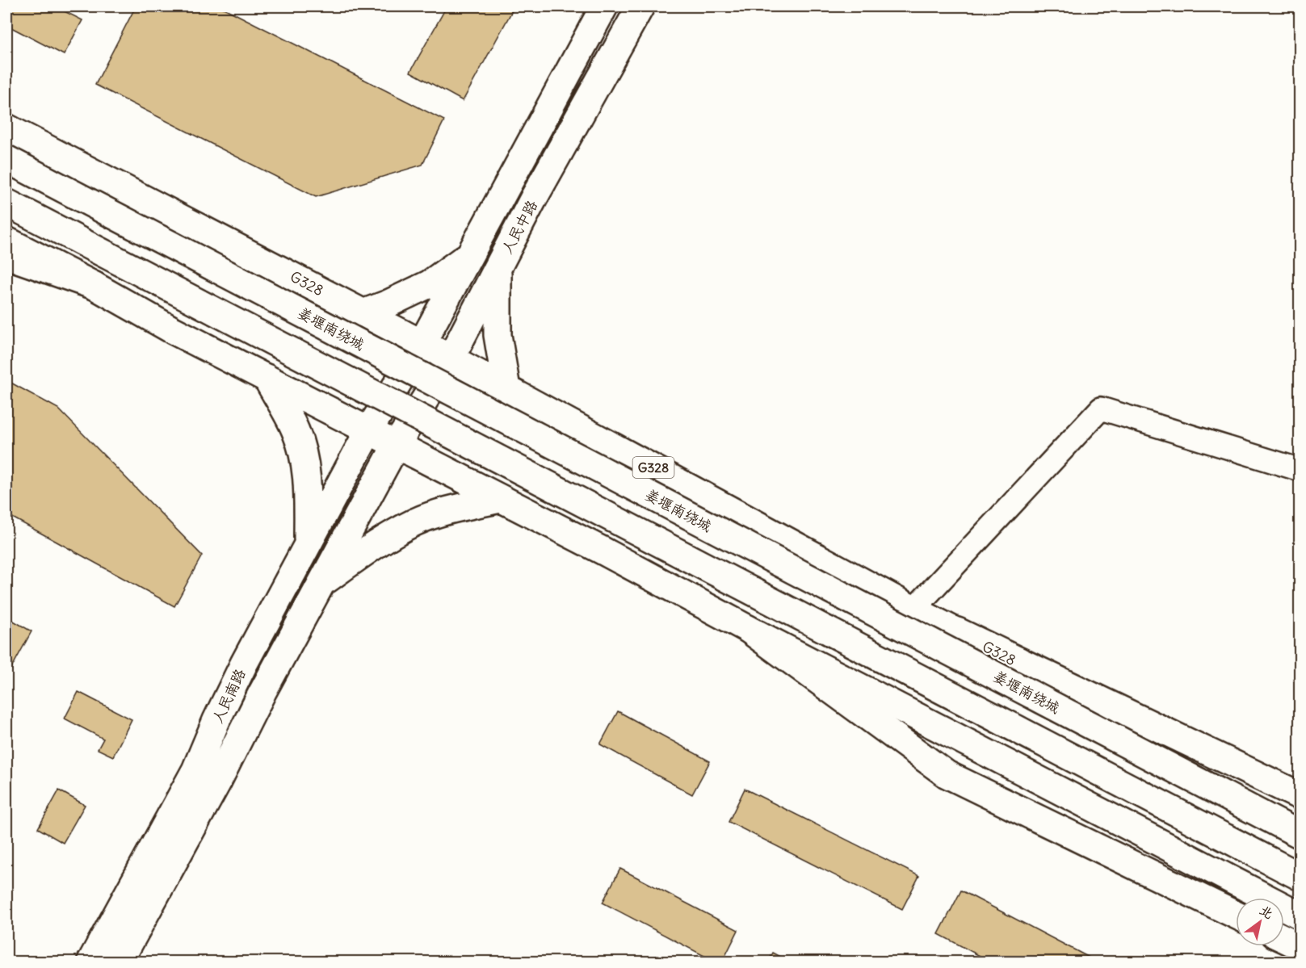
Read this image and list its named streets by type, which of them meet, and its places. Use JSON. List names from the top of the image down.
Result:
{
  "streets": {
    "main road": [
      "人民中路",
      "G328",
      "姜堰南绕城",
      "人民南路"
    ]
  },
  "crossings": [
    ["人民中路", "G328"],
    ["人民中路", "人民南路"]
  ],
  "north": "top right"
}
